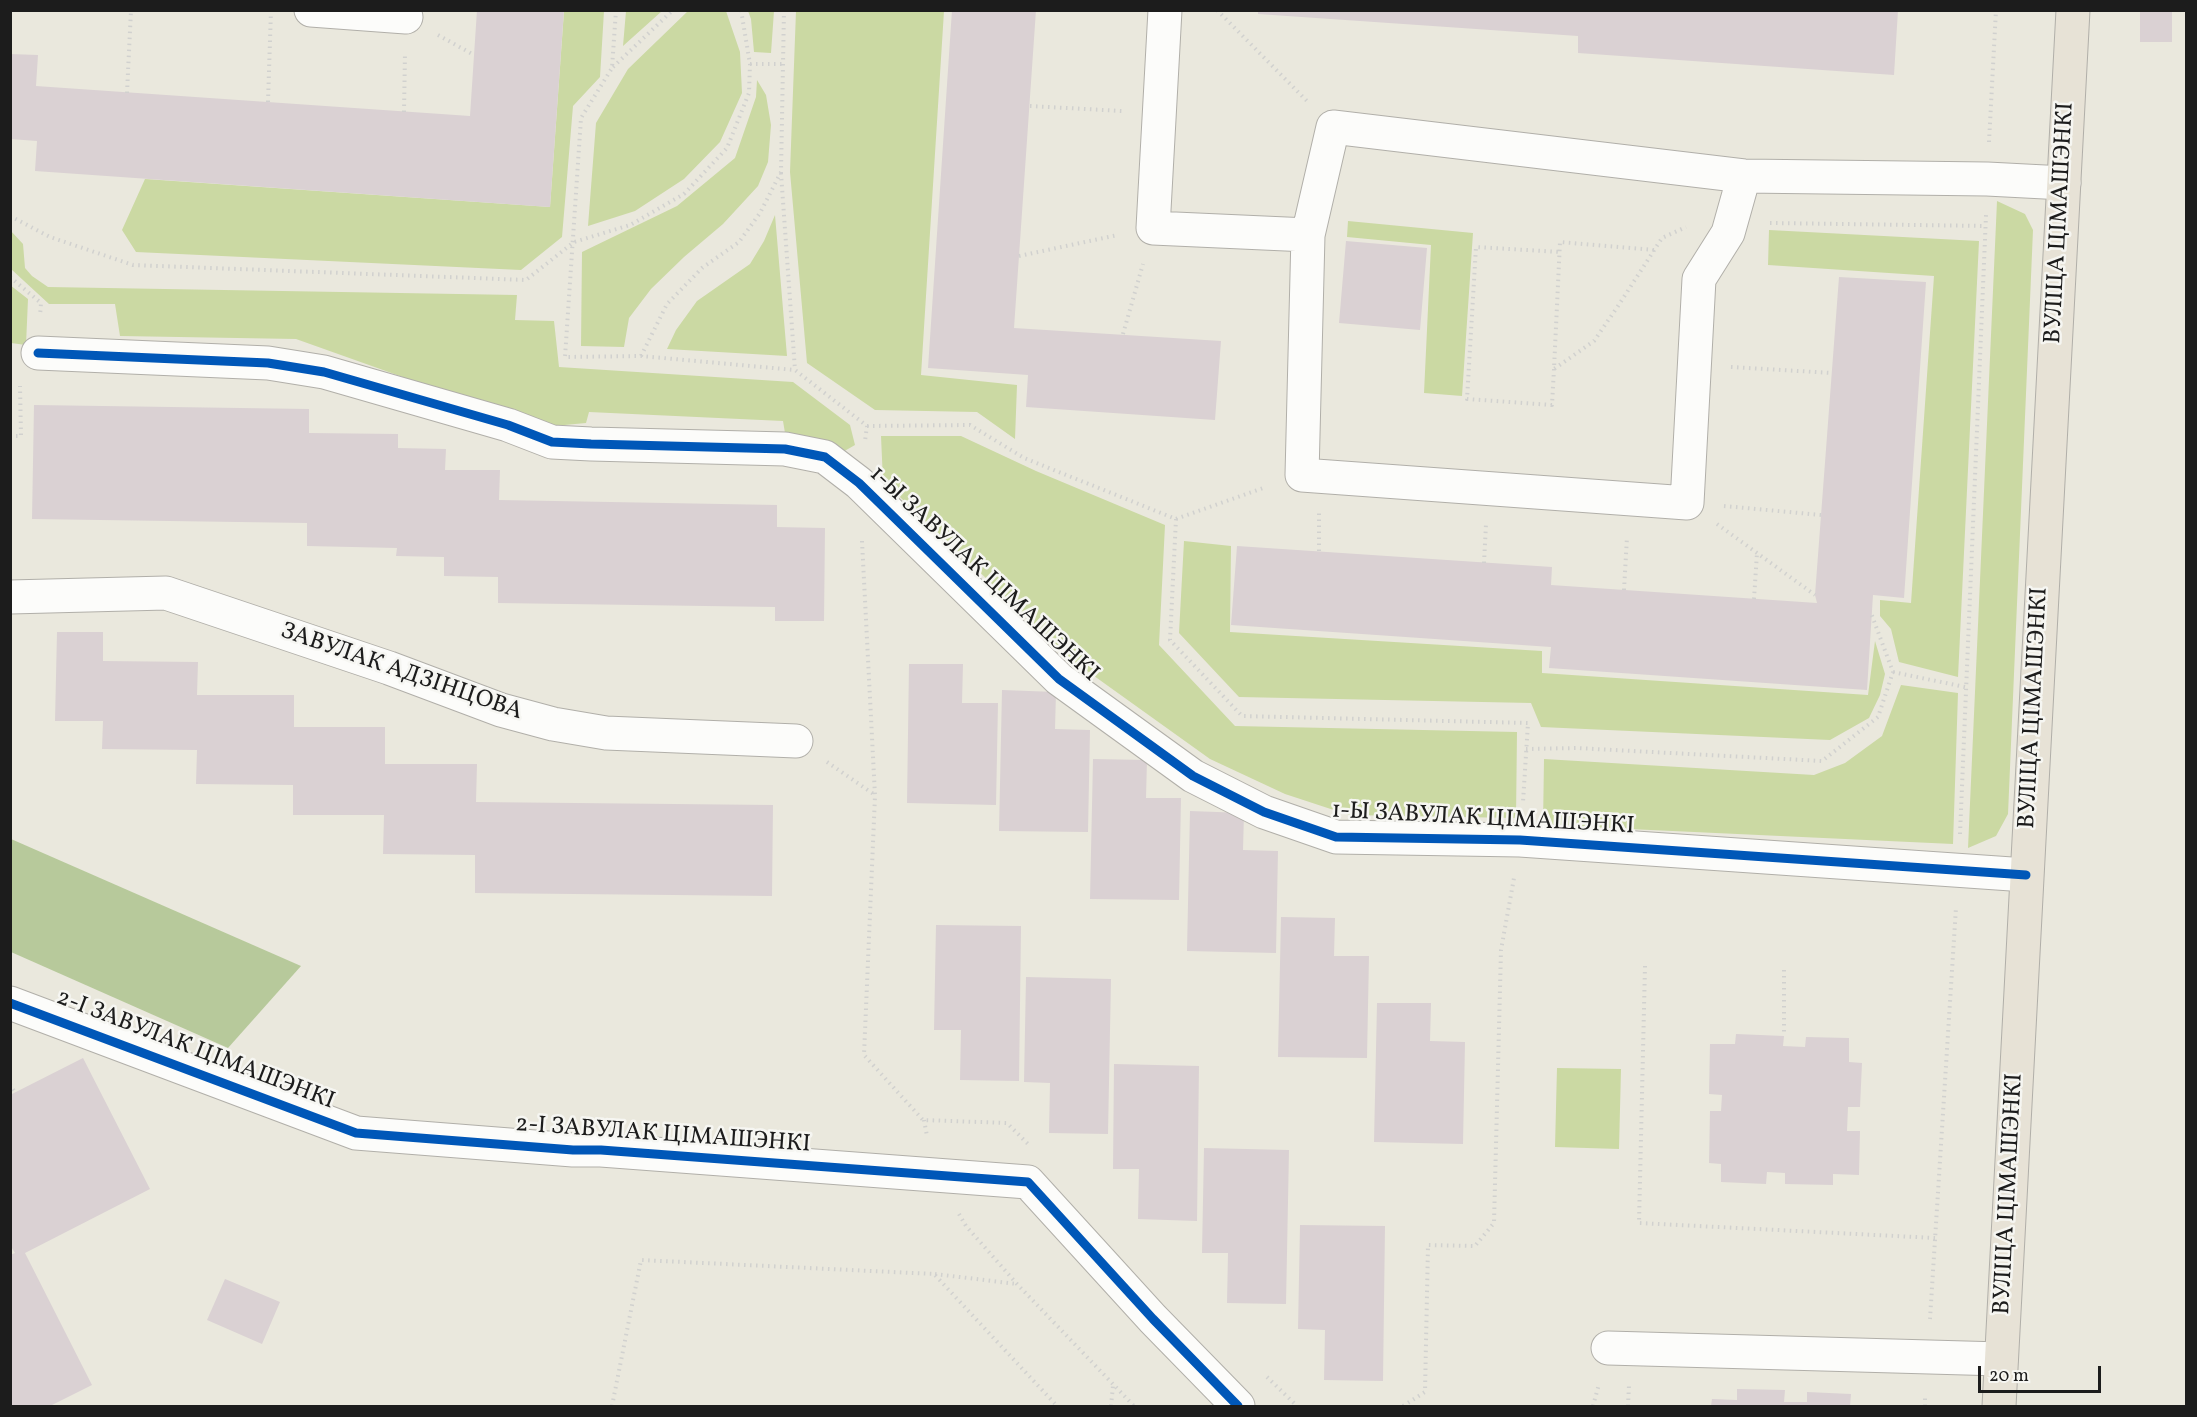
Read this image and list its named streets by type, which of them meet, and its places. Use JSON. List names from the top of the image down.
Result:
{
  "streets": {
    "main road": ["ВУЛІЦА ЦІМАШЭНКІ"],
    "street": ["1-Ы ЗАВУЛАК ЦІМАШЭНКІ", "ЗАВУЛАК АДЗІНЦОВА", "2-І ЗАВУЛАК ЦІМАШЭНКІ"]
  },
  "crossings": [
    ["ВУЛІЦА ЦІМАШЭНКІ", "1-Ы ЗАВУЛАК ЦІМАШЭНКІ"]
  ],
  "scale_bar": "20 m"
}
